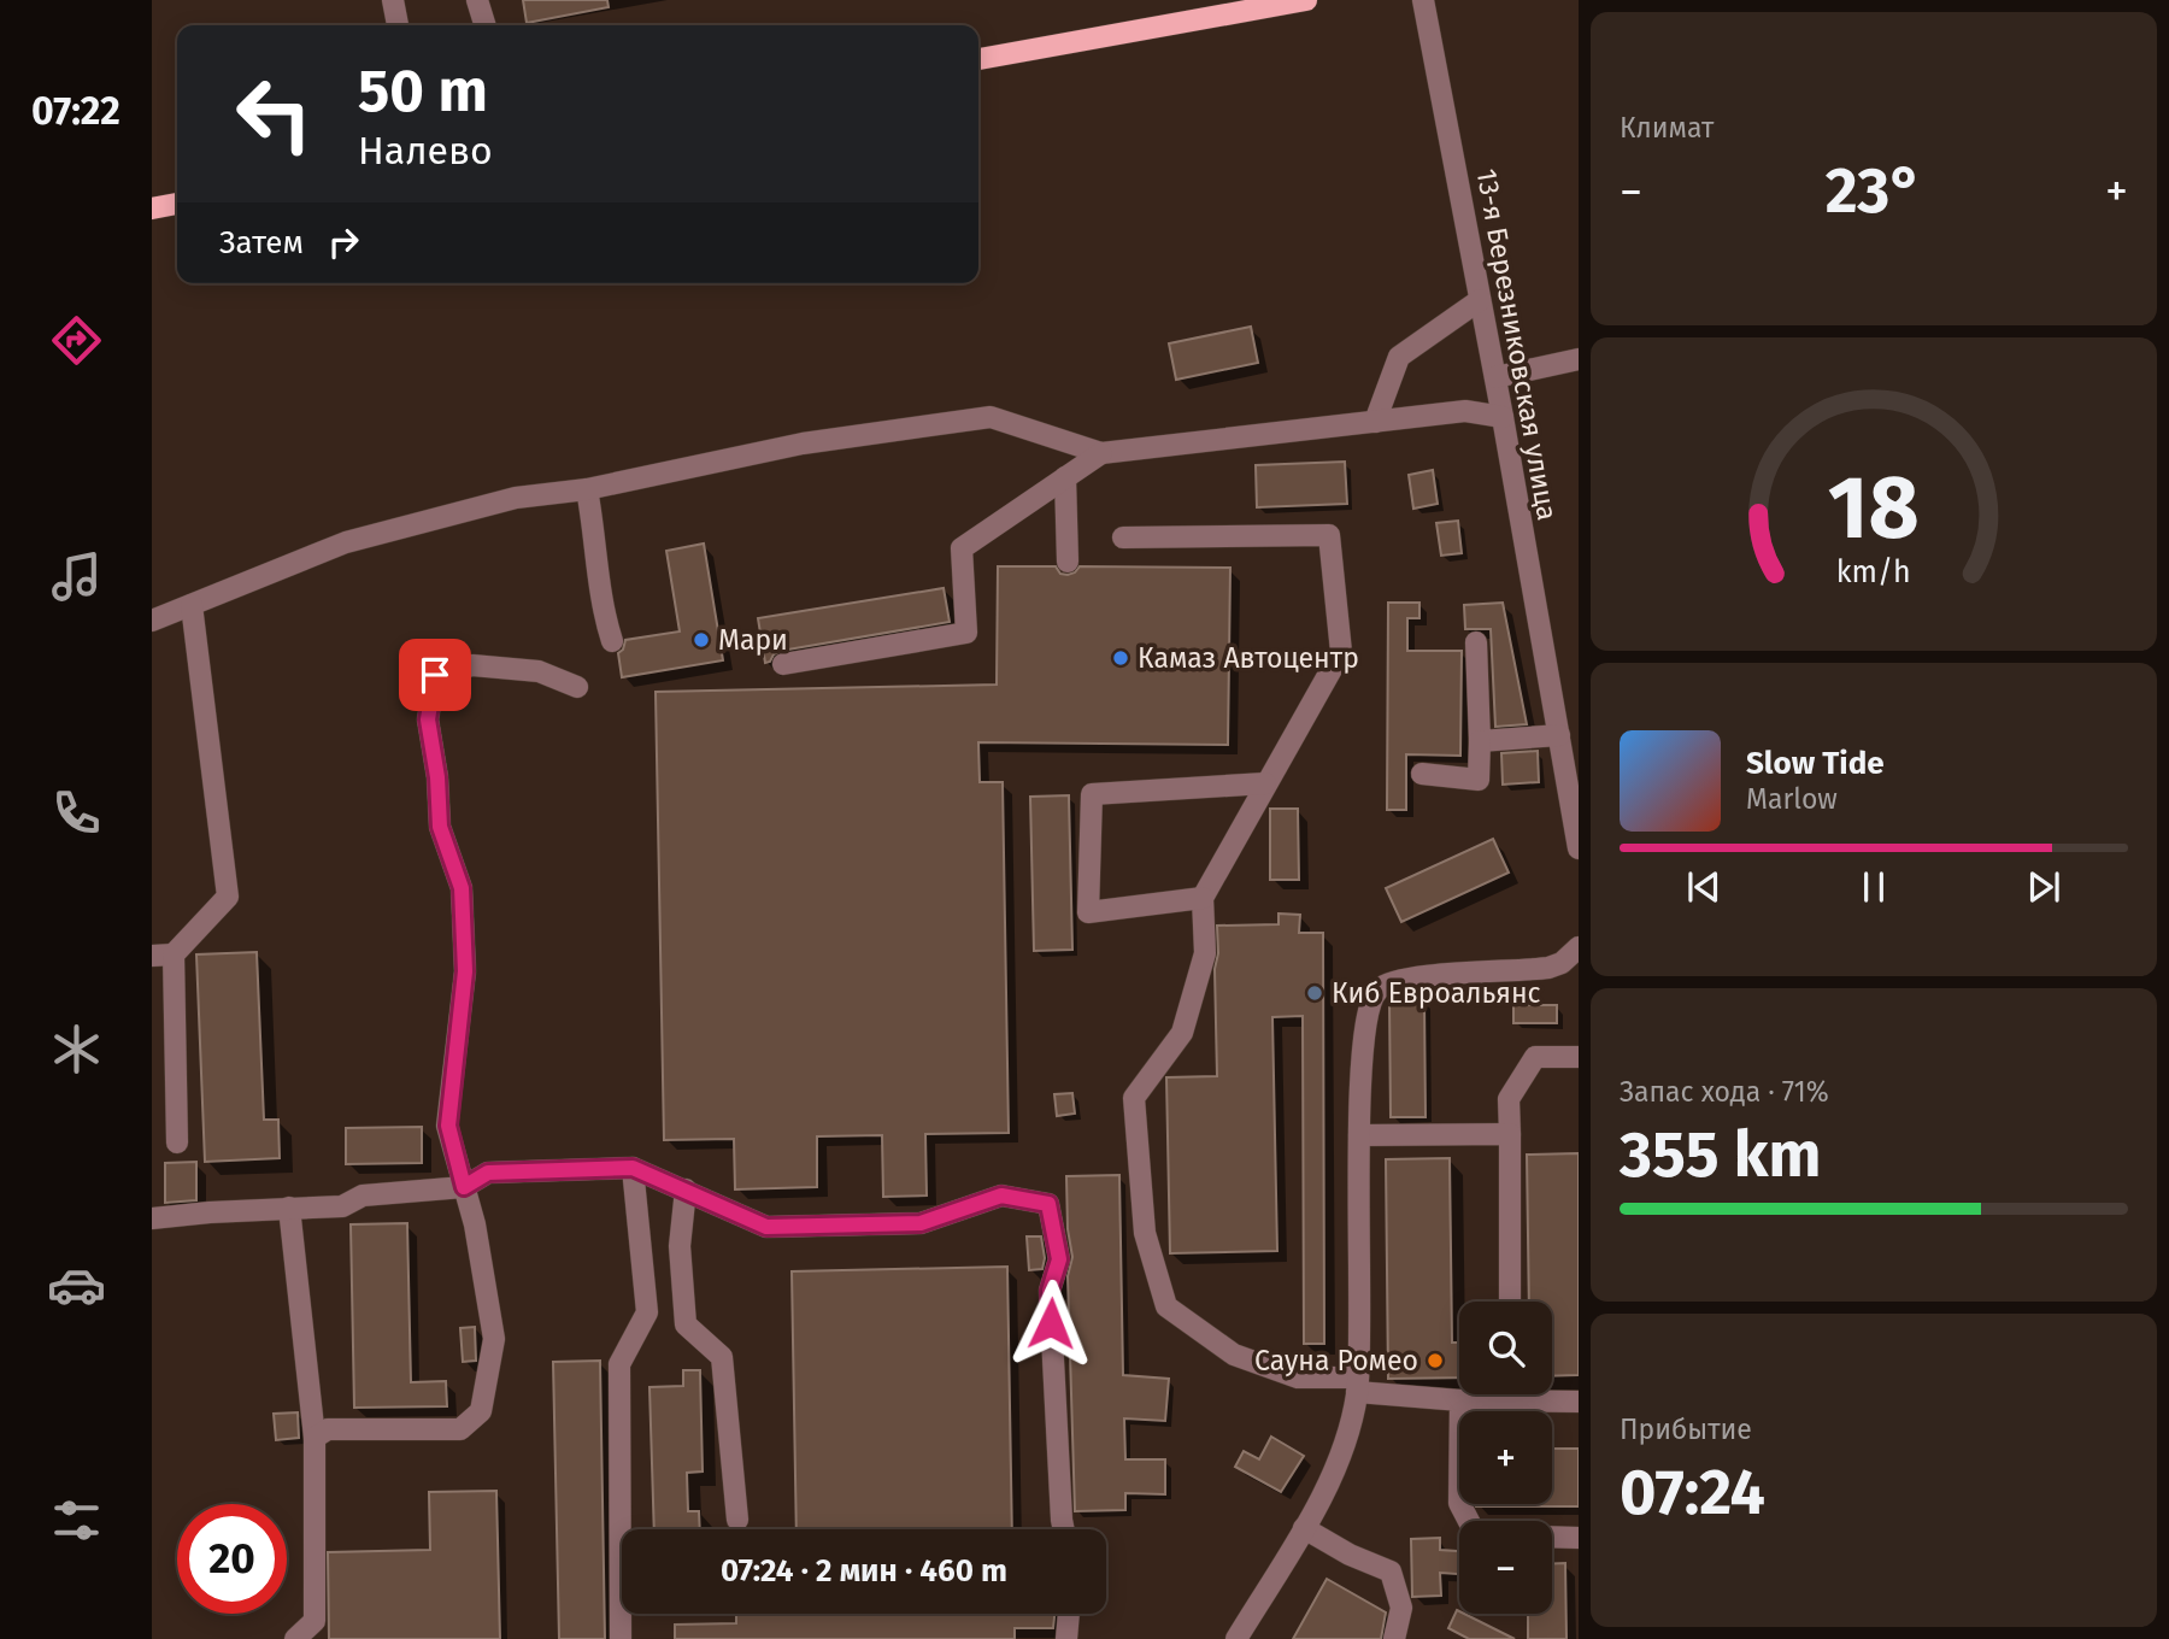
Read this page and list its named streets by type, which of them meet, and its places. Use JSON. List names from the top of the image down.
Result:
{
  "streets": {
    "street": ["13-я Березниковская улица"]
  },
  "places": [
    "Мари",
    "Камаз Автоцентр",
    "Киб Евроальянс",
    "Сауна Ромео"
  ],
  "page": {
    "tabs": "07:22",
    "tile": [
      "Климат",
      ["Запас хода · 71%", "355 km"],
      ["Прибытие", "07:24"]
    ],
    "turn": ["50 m", "Налево"],
    "heat": ["−", "23°", "+"],
    "then": "Затем",
    "song": ["Slow Tide", "Marlow"],
    "map_buttons": ["+", "−"],
    "limit": "20",
    "trip": "07:24 · 2 мин · 460 m",
    "gauge": ["18", "km/h"]
  }
}
